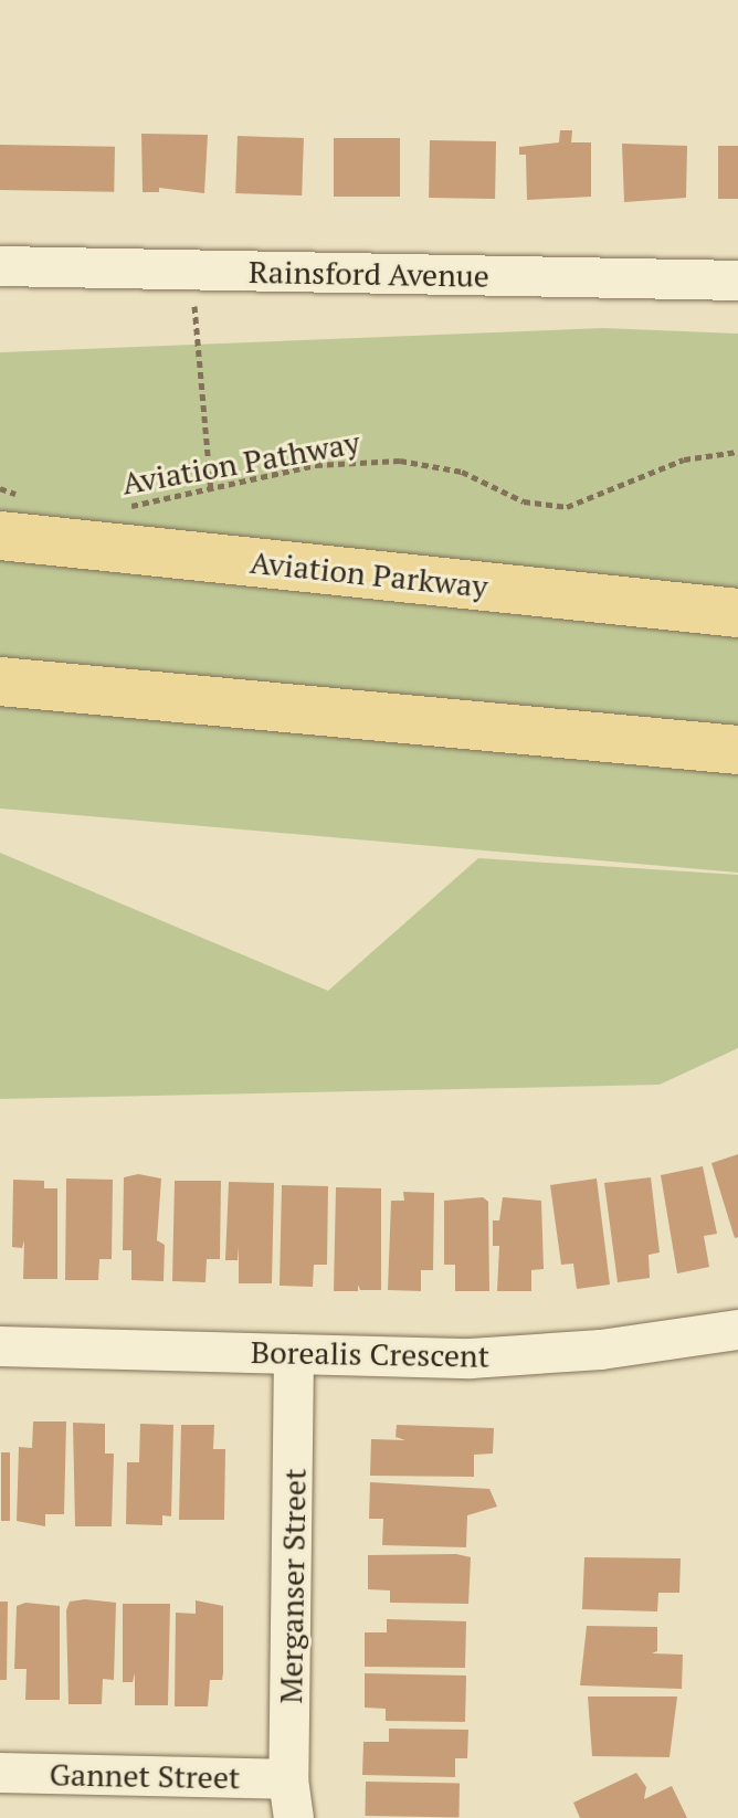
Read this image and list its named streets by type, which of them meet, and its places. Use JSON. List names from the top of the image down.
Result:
{
  "streets": {
    "main road": ["Aviation Parkway"],
    "street": [
      "Rainsford Avenue",
      "Borealis Crescent",
      "Merganser Street",
      "Gannet Street"
    ],
    "path": ["Aviation Pathway"]
  },
  "crossings": [
    ["Borealis Crescent", "Merganser Street"],
    ["Merganser Street", "Gannet Street"]
  ]
}
